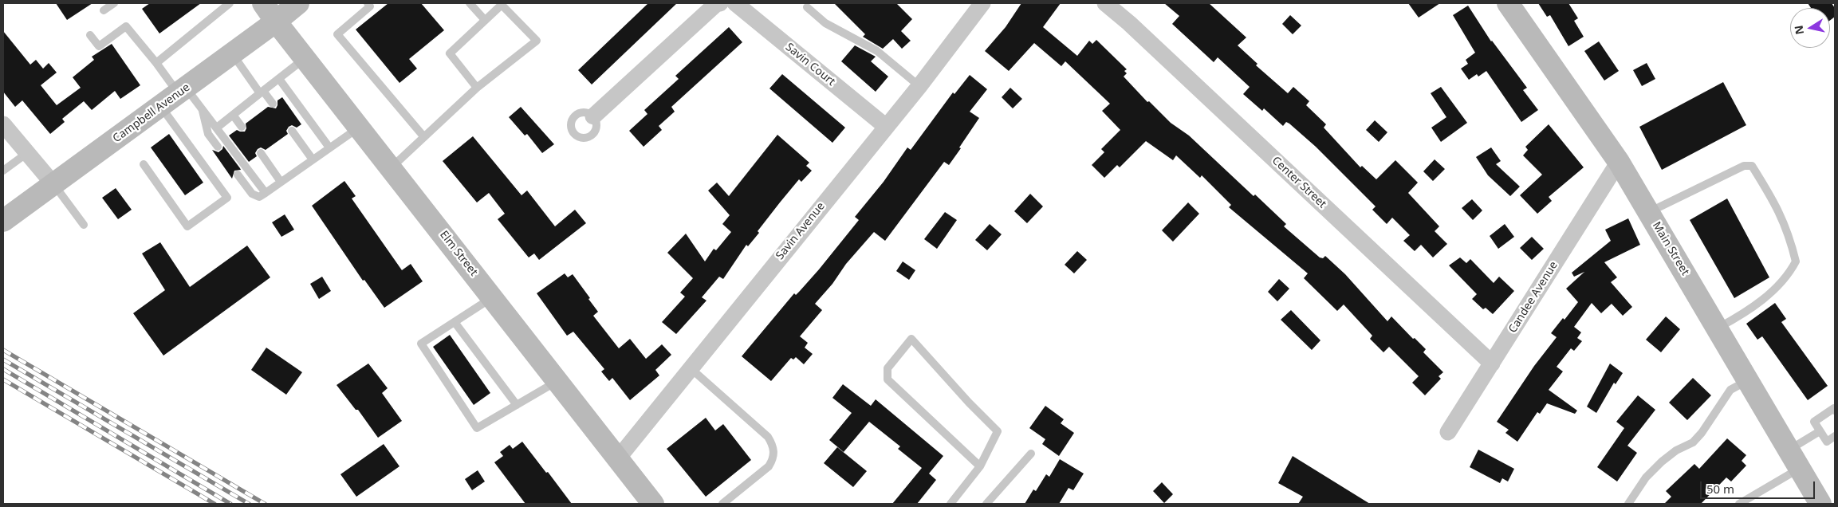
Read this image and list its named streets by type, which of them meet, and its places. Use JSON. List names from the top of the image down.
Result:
{
  "streets": {
    "main road": ["Campbell Avenue", "Main Street", "Elm Street"],
    "street": [
      "Savin Court",
      "Center Street",
      "Savin Avenue",
      "Candee Avenue"
    ]
  },
  "crossings": [
    ["Savin Court", "Savin Avenue"],
    ["Campbell Avenue", "Elm Street"],
    ["Center Street", "Candee Avenue"],
    ["Savin Avenue", "Elm Street"],
    ["Main Street", "Candee Avenue"]
  ],
  "scale_bar": "50 m",
  "north": "left"
}
